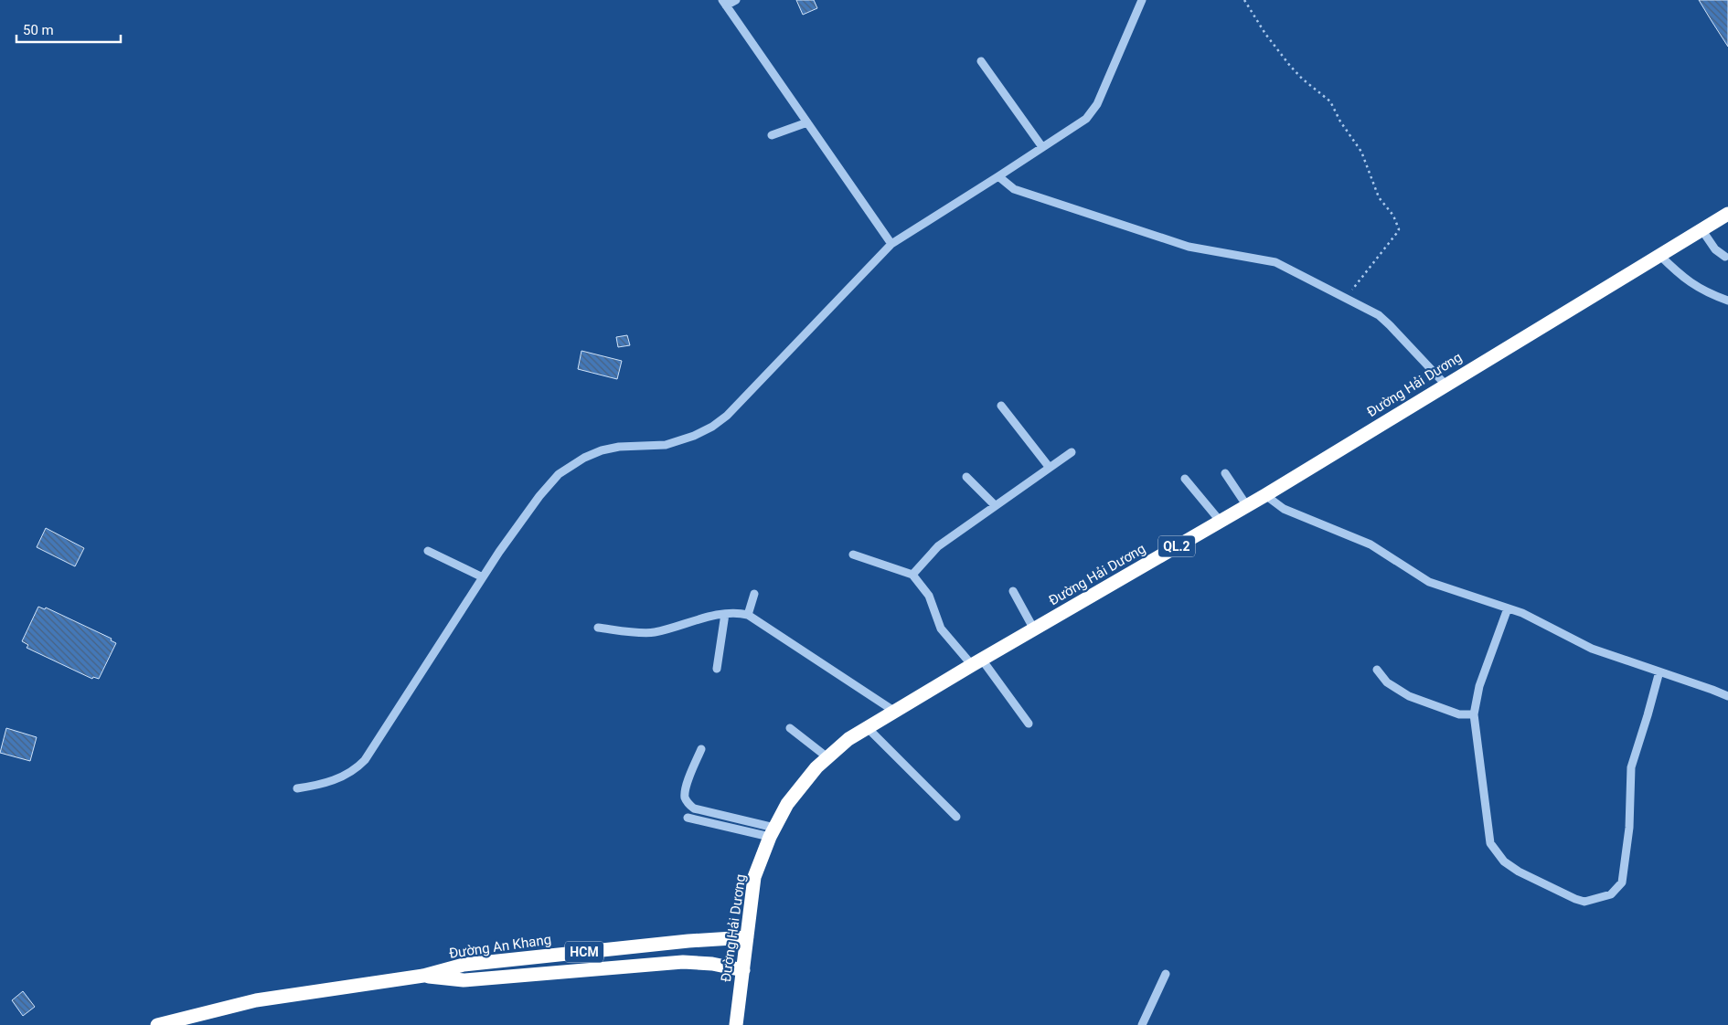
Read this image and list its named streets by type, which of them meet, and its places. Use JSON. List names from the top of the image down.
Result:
{
  "streets": {
    "highway": [
      "Đường Hải Dương",
      "QL.2",
      "Đường An Khang",
      "HCM"
    ]
  },
  "crossings": [
    ["Đường Hải Dương", "Đường An Khang"]
  ],
  "scale_bar": "50 m"
}
